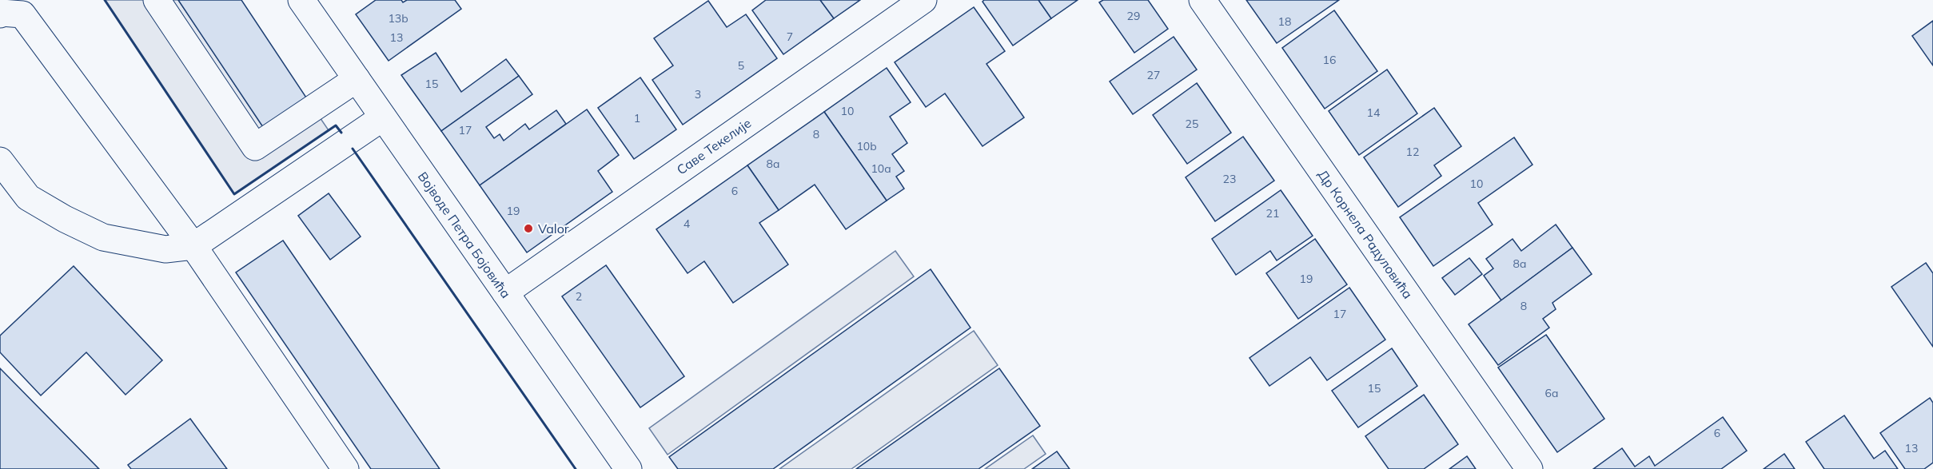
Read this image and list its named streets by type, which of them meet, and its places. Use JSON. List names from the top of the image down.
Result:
{
  "streets": {
    "street": ["Саве Текелије", "Др Корнела Радуловића", "Војводе Петра Бојовића"]
  },
  "crossings": [
    ["Саве Текелије", "Војводе Петра Бојовића"]
  ],
  "places": ["Valor"],
  "house_numbers": [
    "29",
    "13b",
    "18",
    "7",
    "13",
    "16",
    "5",
    "27",
    "15",
    "3",
    "10",
    "14",
    "1",
    "25",
    "17",
    "8",
    "10b",
    "12",
    "8a",
    "10a",
    "23",
    "10",
    "6",
    "19",
    "21",
    "4",
    "8a",
    "19",
    "2",
    "8",
    "17",
    "15",
    "6a",
    "6",
    "13"
  ]
}
